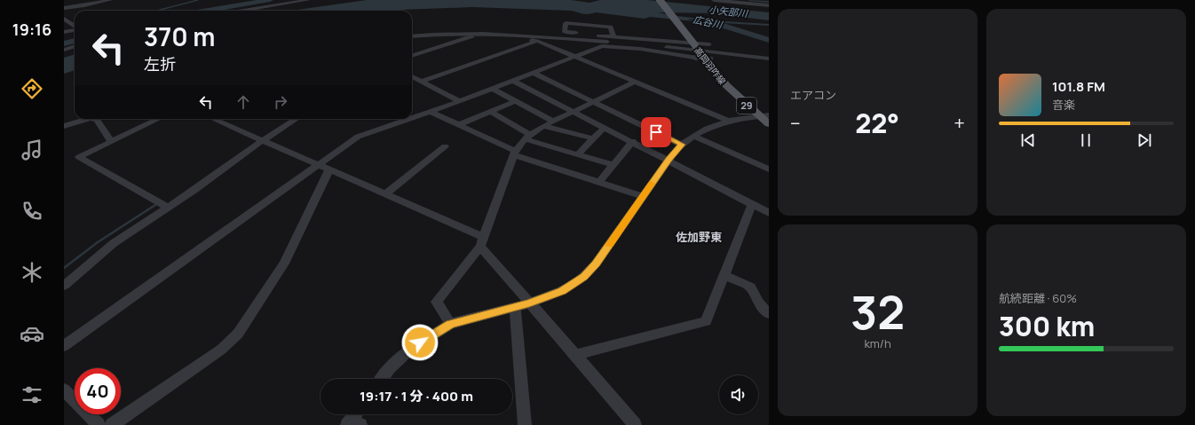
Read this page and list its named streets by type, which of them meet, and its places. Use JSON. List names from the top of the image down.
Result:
{
  "streets": {
    "main road": ["高岡羽咋線", "29"]
  },
  "districts": ["佐加野東"],
  "water": ["小矢部川", "広谷川"],
  "page": {
    "tabs": "19:16",
    "tile": [
      "エアコン",
      ["32", "km/h"],
      ["航続距離 · 60%", "300 km"]
    ],
    "turn": ["370 m", "左折"],
    "song": ["101.8 FM", "音楽"],
    "heat": ["−", "22°", "+"],
    "limit": "40",
    "trip": "19:17 · 1 分 · 400 m"
  }
}
